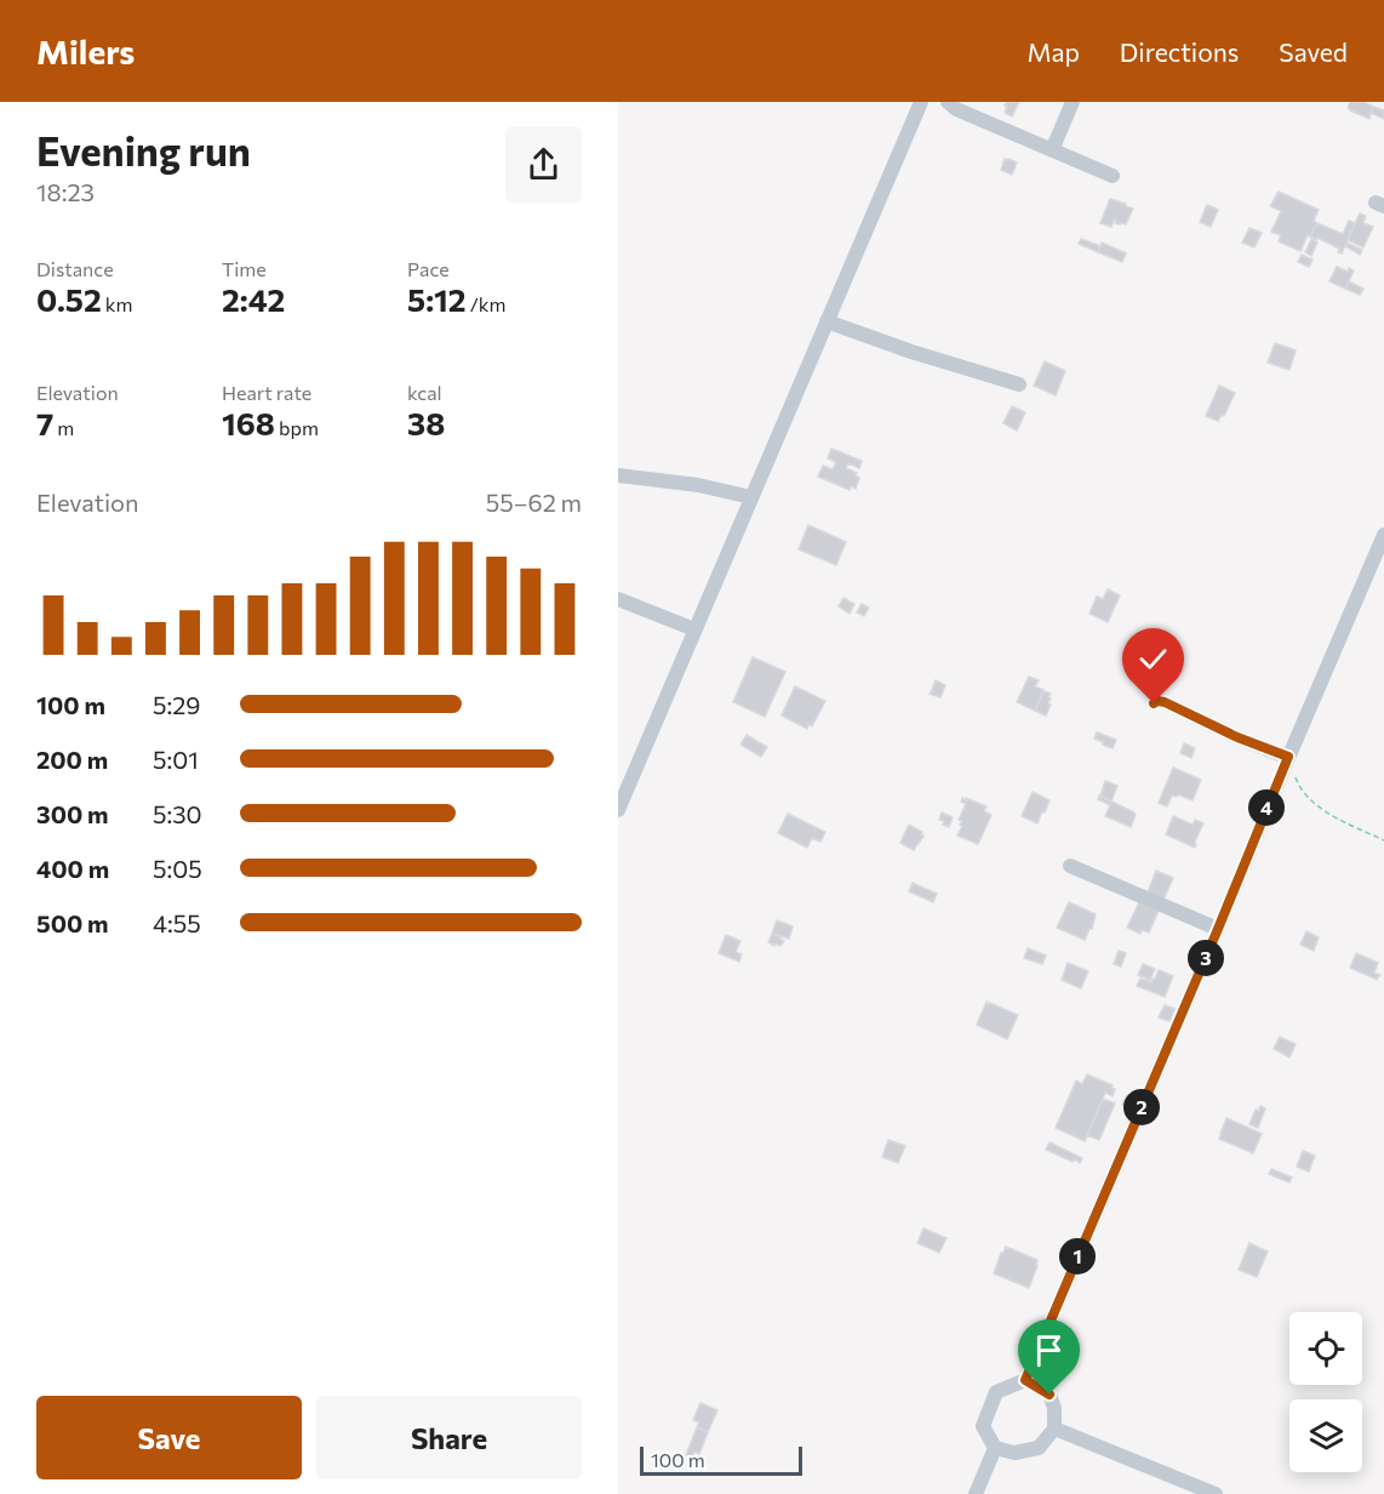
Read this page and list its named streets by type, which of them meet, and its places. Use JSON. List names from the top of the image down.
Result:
{
  "scale_bar": "100 m",
  "page": {
    "header": "Milers",
    "nav": ["Map", "Directions", "Saved"],
    "heading": ["Evening run", "18:23"],
    "stats": [
      ["Distance", "0.52 km"],
      ["Time", "2:42"],
      ["Pace", "5:12 /km"],
      ["Elevation", "7 m"],
      ["Heart rate", "168 bpm"],
      ["kcal", "38"]
    ],
    "chart": ["Elevation", "55–62 m"],
    "list": [
      {
        "name": "100 m",
        "note": "5:29"
      },
      {
        "name": "200 m",
        "note": "5:01"
      },
      {
        "name": "300 m",
        "note": "5:30"
      },
      {
        "name": "400 m",
        "note": "5:05"
      },
      {
        "name": "500 m",
        "note": "4:55"
      }
    ],
    "pins": [
      "4",
      "3",
      "2",
      "1"
    ],
    "buttons": ["Save", "Share"],
    "scale": "100 m"
  }
}
